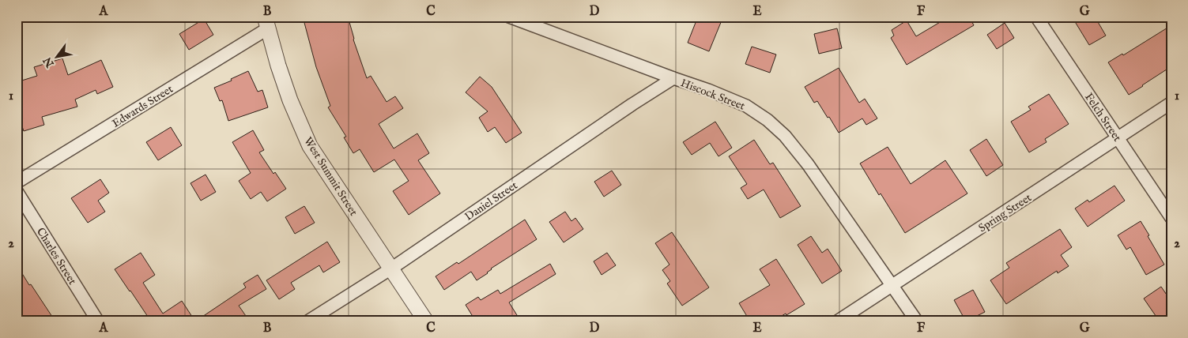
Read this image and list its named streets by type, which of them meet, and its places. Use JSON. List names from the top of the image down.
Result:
{
  "streets": {
    "street": [
      "Hiscock Street",
      "Edwards Street",
      "Felch Street",
      "West Summit Street",
      "Daniel Street",
      "Spring Street",
      "Charles Street"
    ]
  },
  "crossings": [
    ["Hiscock Street", "Daniel Street"],
    ["Hiscock Street", "Spring Street"],
    ["Edwards Street", "West Summit Street"],
    ["Felch Street", "Spring Street"],
    ["West Summit Street", "Daniel Street"]
  ],
  "north": "bottom left",
  "grid": {
    "columns": [
      "A",
      "B",
      "C",
      "D",
      "E",
      "F",
      "G"
    ],
    "rows": ["1", "2"]
  }
}
